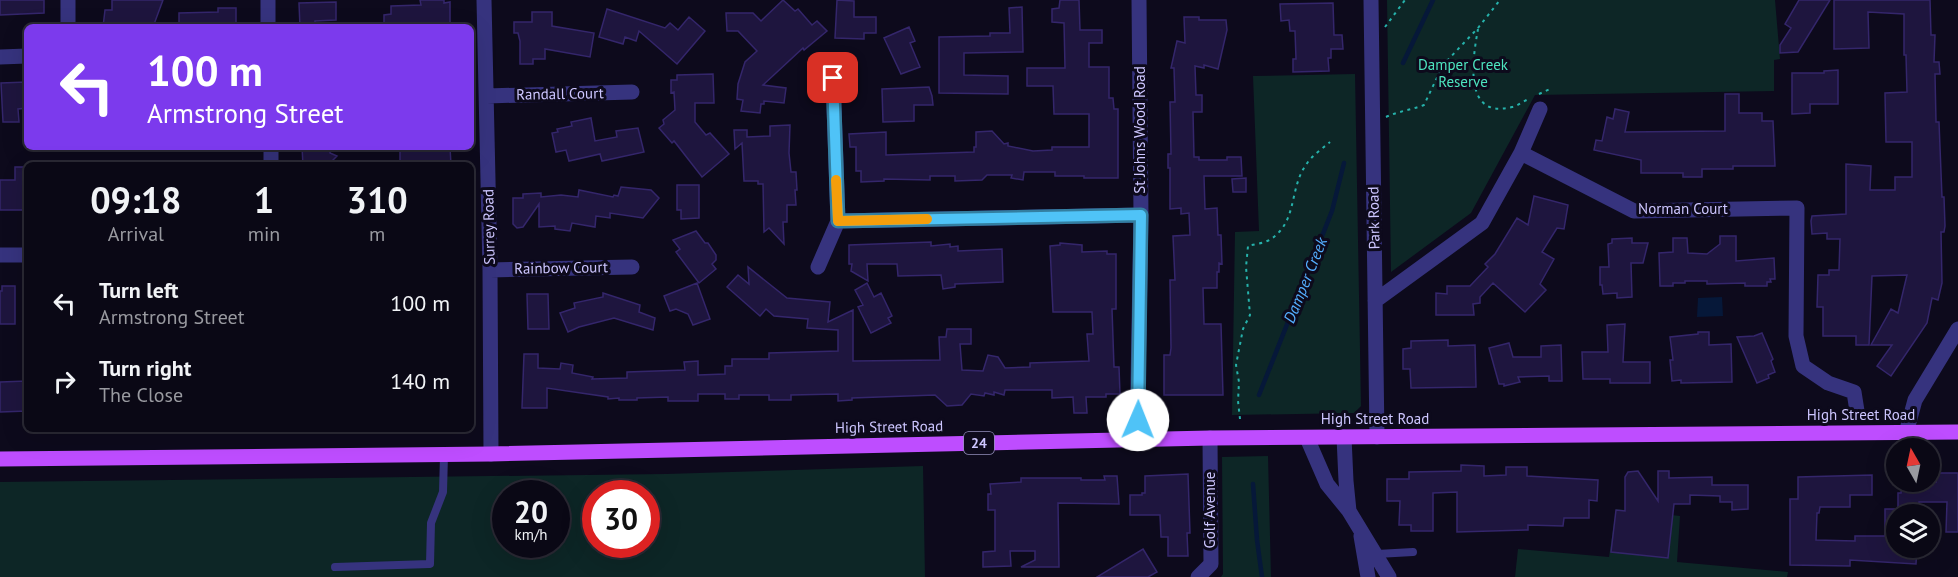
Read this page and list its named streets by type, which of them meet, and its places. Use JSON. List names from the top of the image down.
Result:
{
  "streets": {
    "main road": ["High Street Road", "24"],
    "street": [
      "Randall Court",
      "St Johns Wood Road",
      "Norman Court",
      "Park Road",
      "Surrey Road",
      "Rainbow Court",
      "Golf Avenue"
    ]
  },
  "crossings": [
    ["Randall Court", "Surrey Road"],
    ["St Johns Wood Road", "High Street Road"],
    ["Park Road", "High Street Road"],
    ["Surrey Road", "Rainbow Court"],
    ["Surrey Road", "High Street Road"],
    ["High Street Road", "Golf Avenue"]
  ],
  "water": ["Damper Creek"],
  "parks": ["Damper Creek Reserve"],
  "north": "top",
  "page": {
    "turn": ["100 m", "Armstrong Street"],
    "eta": [
      "09:18",
      "Arrival",
      "1",
      "min",
      "310",
      "m"
    ],
    "list": [
      {
        "name": "Turn left",
        "note": "Armstrong Street",
        "value": "100 m"
      },
      {
        "name": "Turn right",
        "note": "The Close",
        "value": "140 m"
      }
    ],
    "speed": "20 km/h",
    "limit": "30"
  }
}
